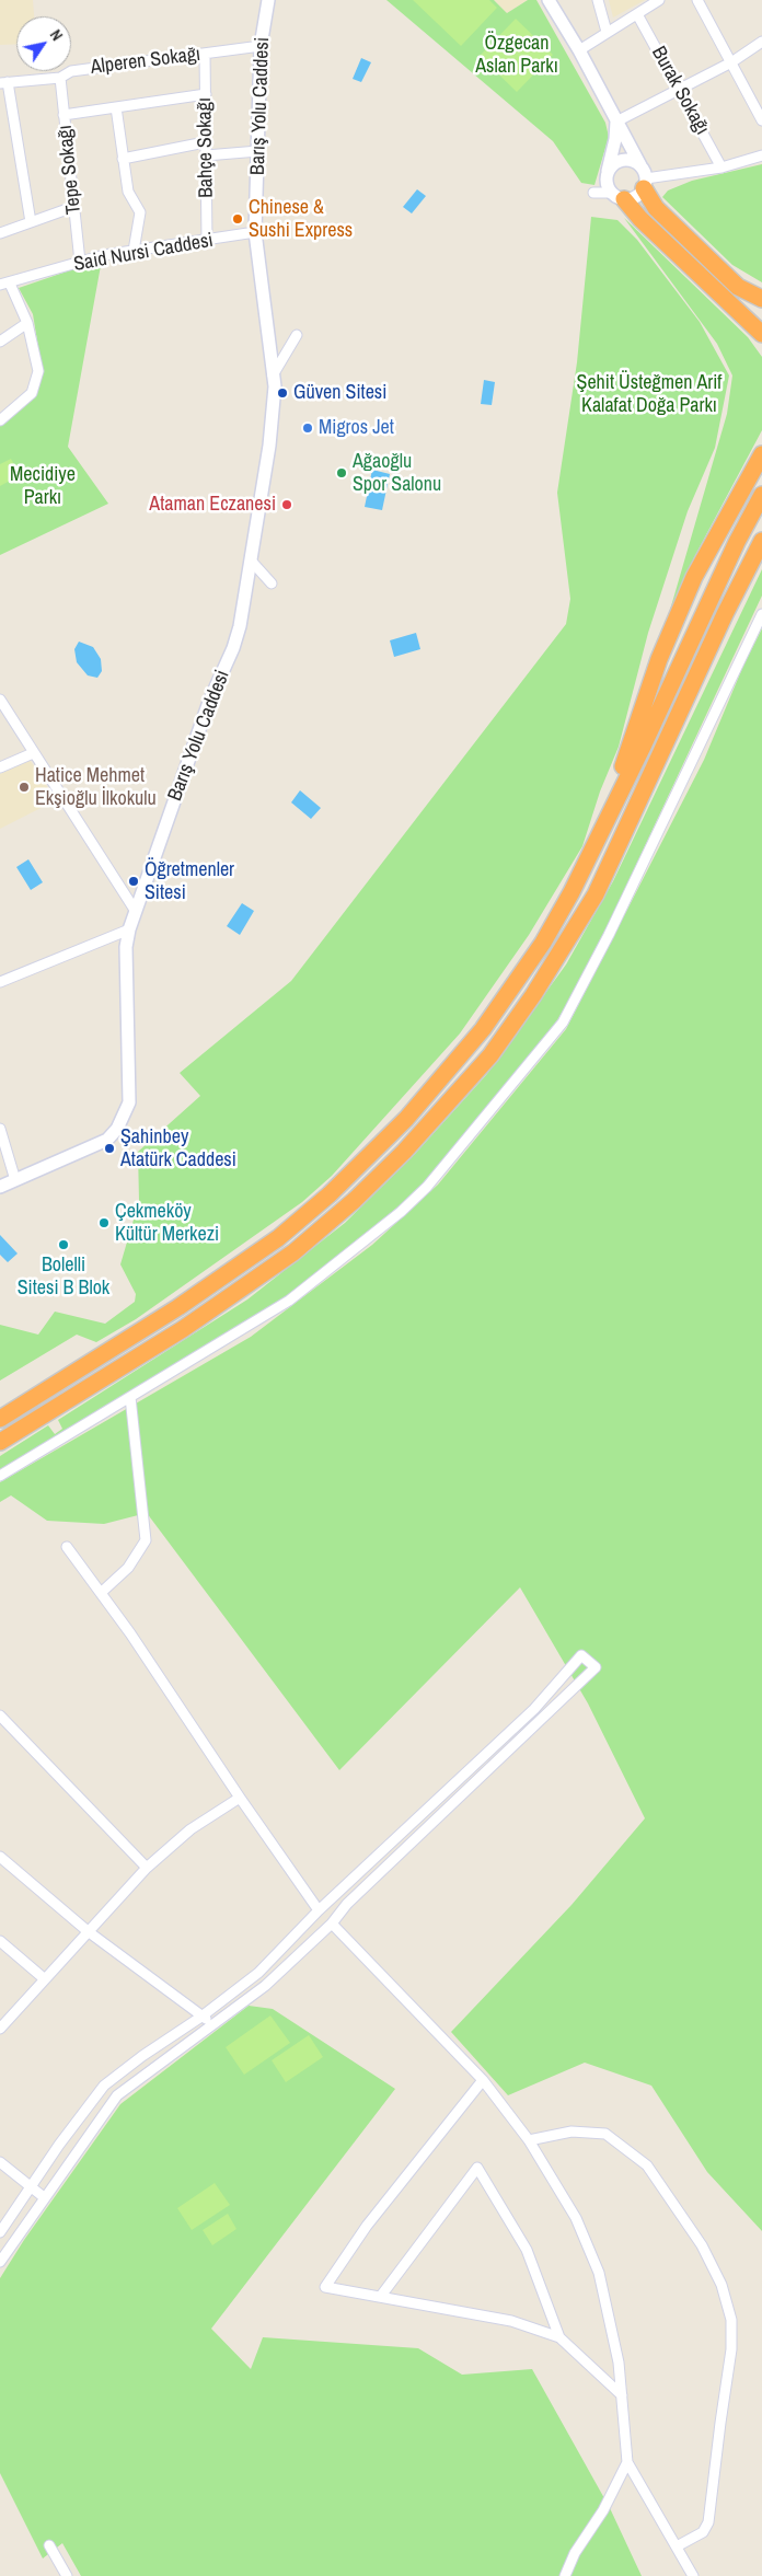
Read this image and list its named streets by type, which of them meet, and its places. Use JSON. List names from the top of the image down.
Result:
{
  "streets": {
    "main road": ["Barış Yolu Caddesi"],
    "street": [
      "Alperen Sokağı",
      "Burak Sokağı",
      "Bahçe Sokağı",
      "Tepe Sokağı",
      "Said Nursi Caddesi"
    ]
  },
  "crossings": [
    ["Alperen Sokağı", "Barış Yolu Caddesi"],
    ["Alperen Sokağı", "Bahçe Sokağı"],
    ["Alperen Sokağı", "Tepe Sokağı"],
    ["Barış Yolu Caddesi", "Said Nursi Caddesi"],
    ["Bahçe Sokağı", "Said Nursi Caddesi"],
    ["Tepe Sokağı", "Said Nursi Caddesi"]
  ],
  "parks": ["Özgecan Aslan Parkı", "Şehit Üsteğmen Arif Kalafat Doğa Parkı", "Mecidiye Parkı"],
  "places": [
    "Chinese & Sushi Express",
    "Güven Sitesi",
    "Migros Jet",
    "Ağaoğlu Spor Salonu",
    "Ataman Eczanesi",
    "Hatice Mehmet Ekşioğlu İlkokulu",
    "Öğretmenler Sitesi",
    "Şahinbey Atatürk Caddesi",
    "Çekmeköy Kültür Merkezi",
    "Bolelli Sitesi B Blok"
  ],
  "north": "top right"
}
